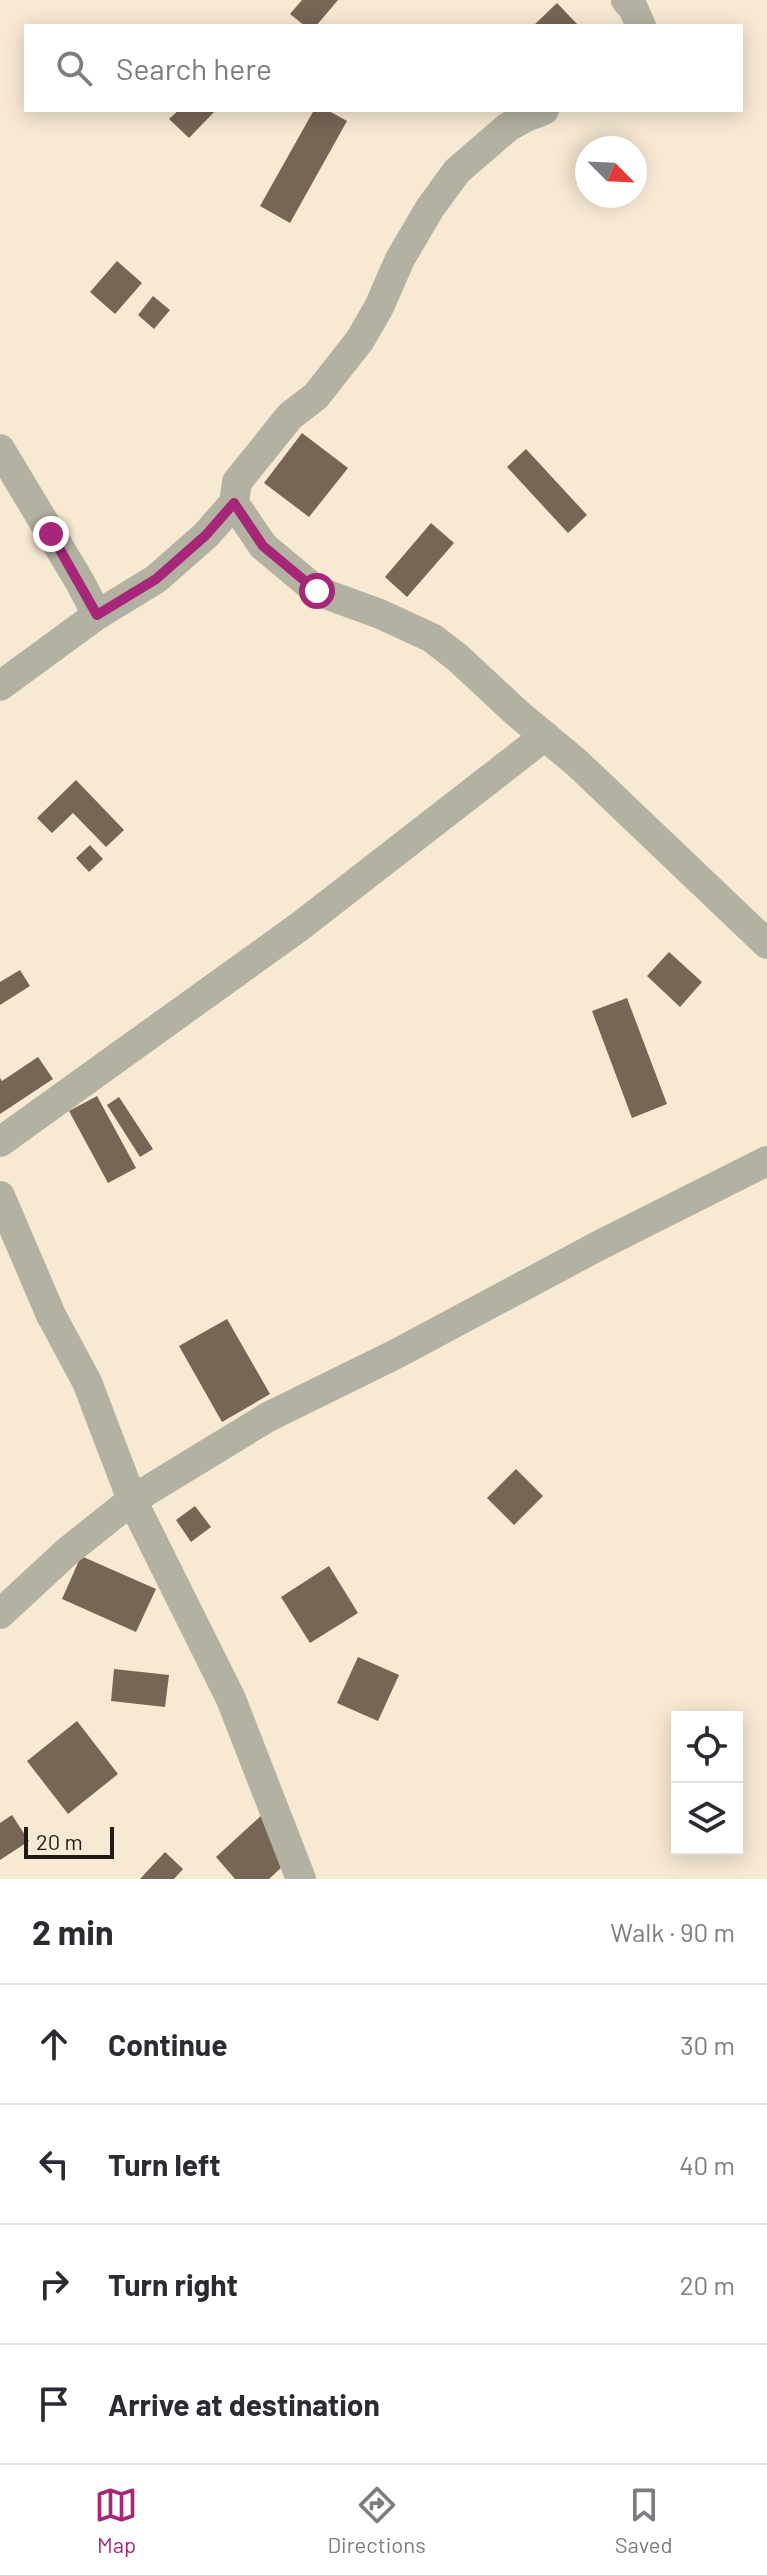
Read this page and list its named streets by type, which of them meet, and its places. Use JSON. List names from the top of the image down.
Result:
{
  "scale_bar": "20 m",
  "north": "bottom right",
  "page": {
    "search": "Search here",
    "scale": "20 m",
    "heading": ["2 min", "Walk · 90 m"],
    "list": [
      ["Continue", "30 m"],
      ["Turn left", "40 m"],
      ["Turn right", "20 m"],
      "Arrive at destination"
    ],
    "nav": ["Map", "Directions", "Saved"]
  }
}
